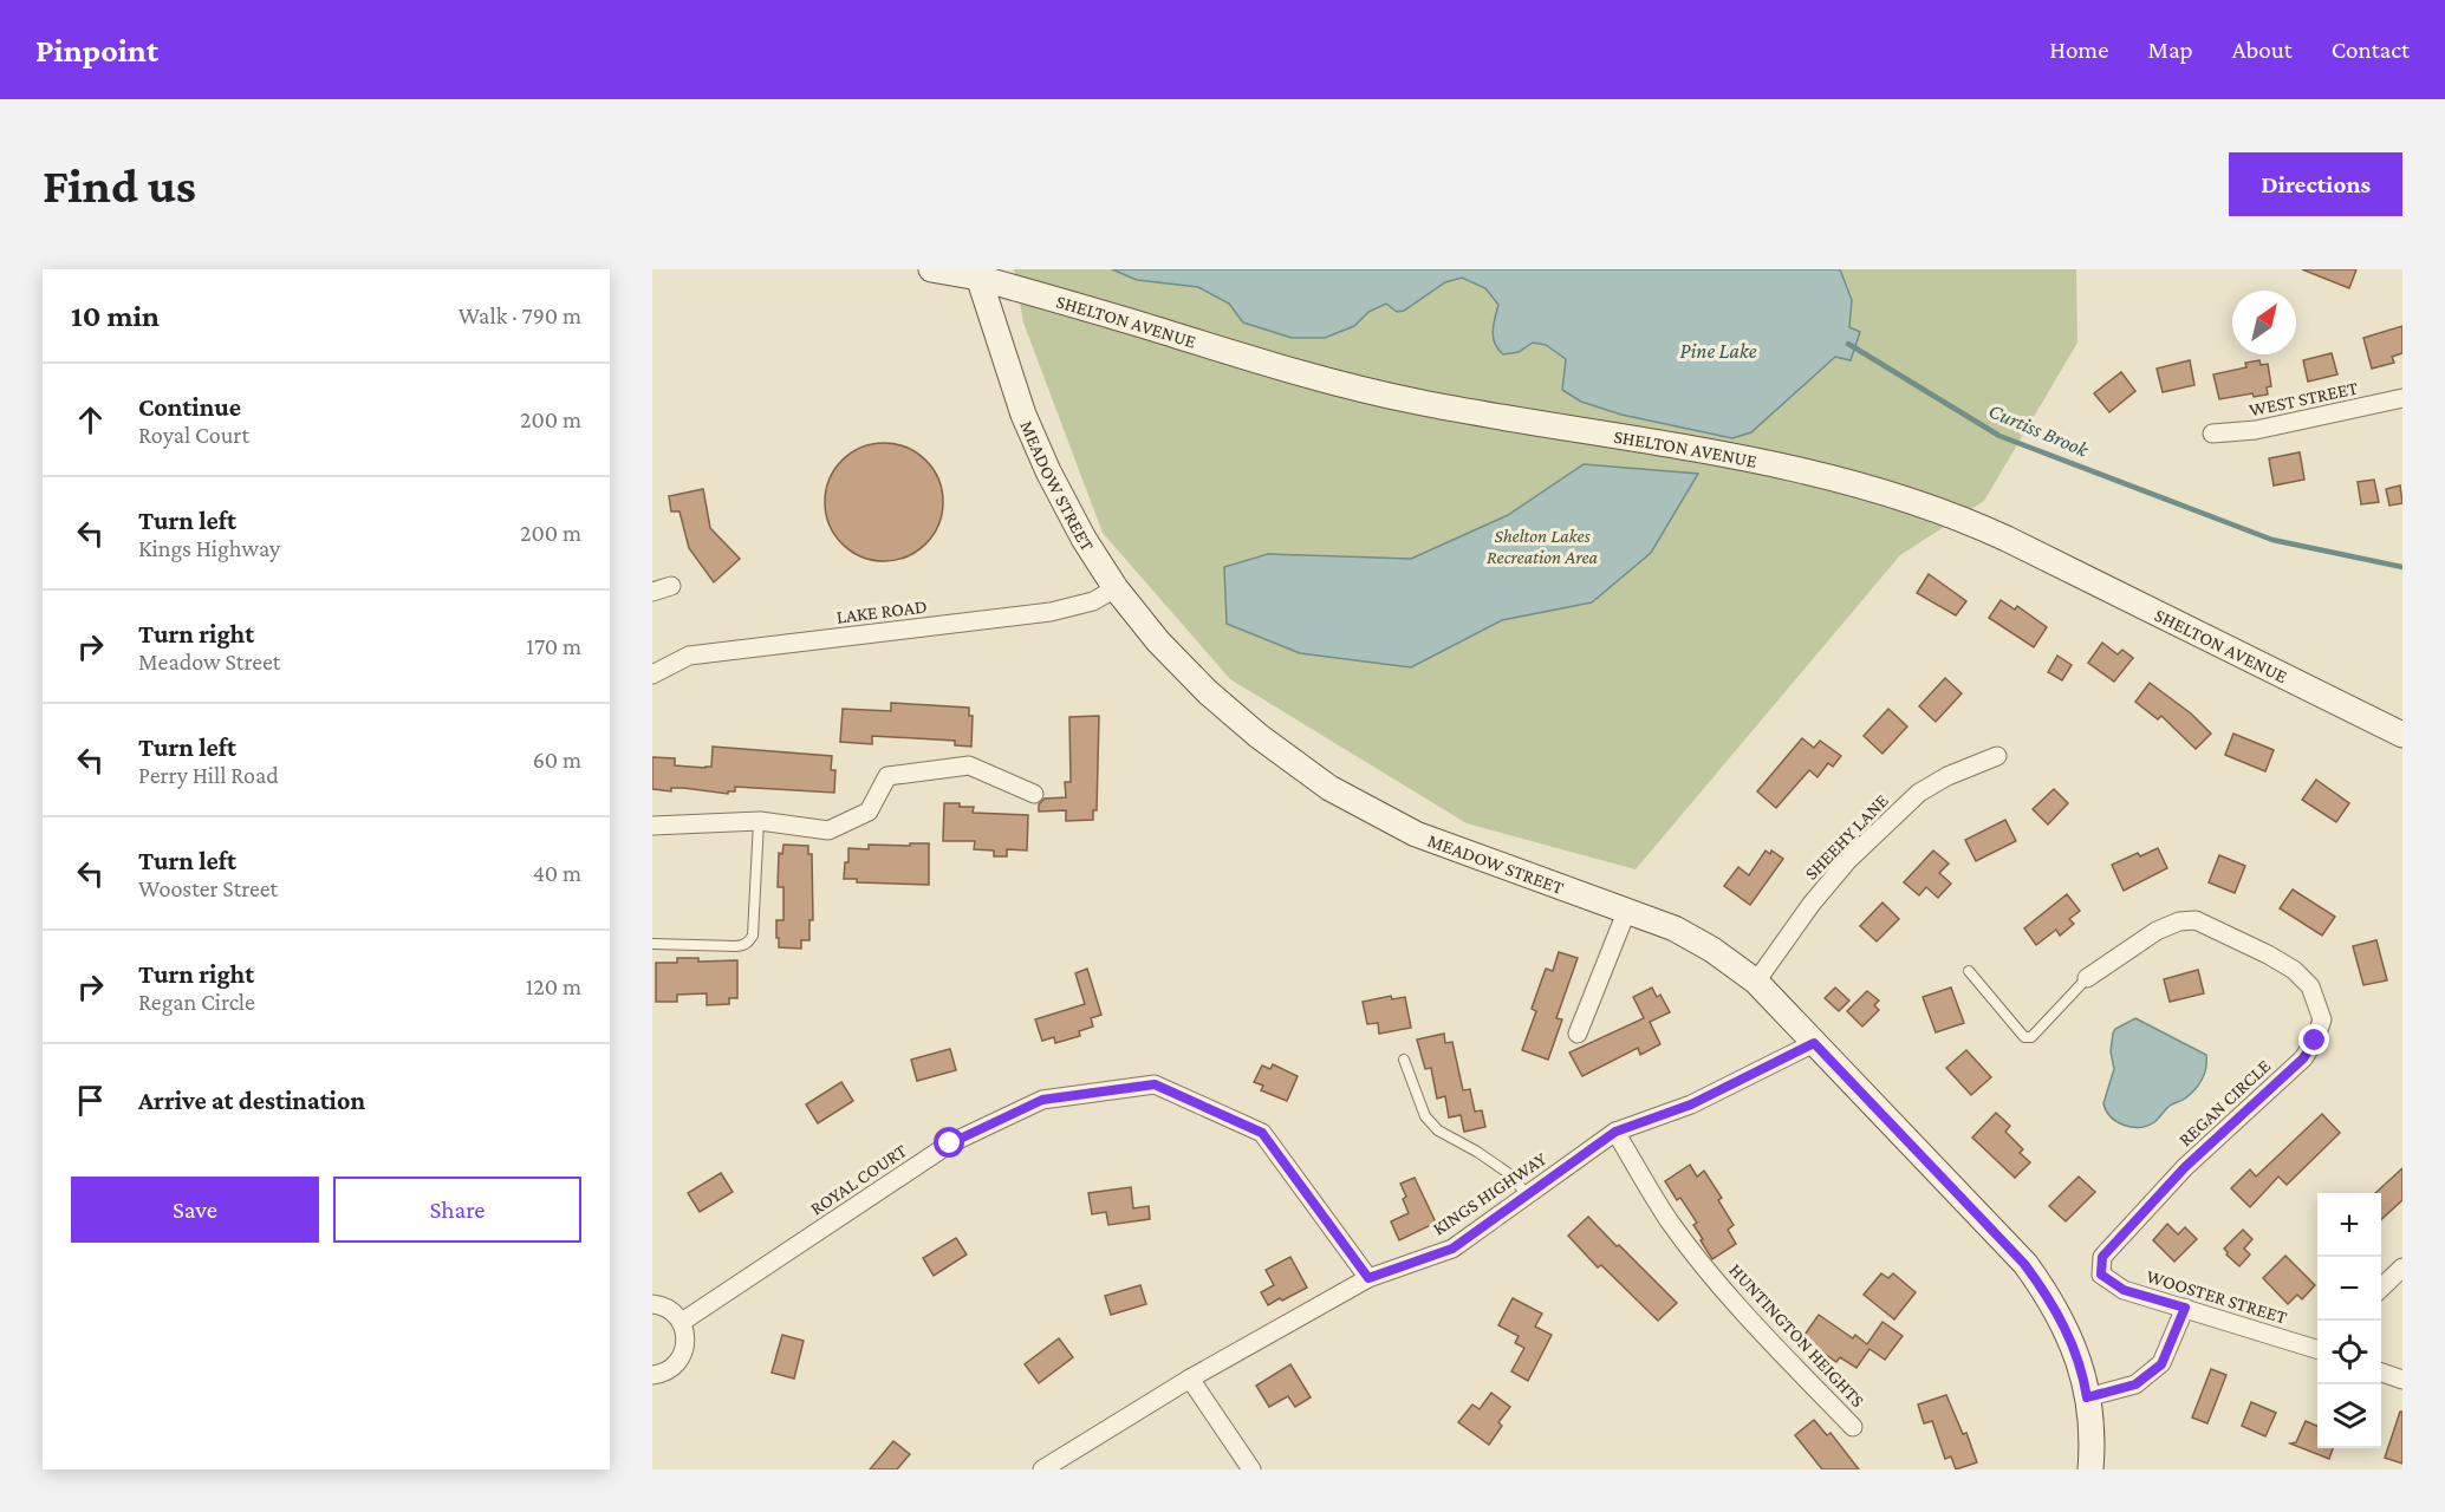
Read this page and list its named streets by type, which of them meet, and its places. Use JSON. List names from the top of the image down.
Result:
{
  "streets": {
    "street": [
      "SHELTON AVENUE",
      "WEST STREET",
      "MEADOW STREET",
      "LAKE ROAD",
      "SHEEHY LANE",
      "REGAN CIRCLE",
      "ROYAL COURT",
      "KINGS HIGHWAY",
      "WOOSTER STREET",
      "HUNTINGTON HEIGHTS"
    ]
  },
  "crossings": [
    ["SHELTON AVENUE", "MEADOW STREET"],
    ["MEADOW STREET", "LAKE ROAD"],
    ["MEADOW STREET", "SHEEHY LANE"],
    ["MEADOW STREET", "KINGS HIGHWAY"],
    ["REGAN CIRCLE", "WOOSTER STREET"],
    ["ROYAL COURT", "KINGS HIGHWAY"],
    ["KINGS HIGHWAY", "HUNTINGTON HEIGHTS"]
  ],
  "water": ["Pine Lake", "Curtiss Brook"],
  "parks": ["Shelton Lakes Recreation Area"],
  "north": "top right",
  "page": {
    "header": "Pinpoint",
    "nav": [
      "Home",
      "Map",
      "About",
      "Contact"
    ],
    "buttons": [
      "Directions",
      ["Save", "Share"]
    ],
    "title": "Find us",
    "heading": ["10 min", "Walk · 790 m"],
    "list": [
      ["Continue", "Royal Court", "200 m"],
      ["Turn left", "Kings Highway", "200 m"],
      ["Turn right", "Meadow Street", "170 m"],
      ["Turn left", "Perry Hill Road", "60 m"],
      ["Turn left", "Wooster Street", "40 m"],
      ["Turn right", "Regan Circle", "120 m"],
      "Arrive at destination"
    ],
    "map_buttons": ["+", "−"]
  }
}
